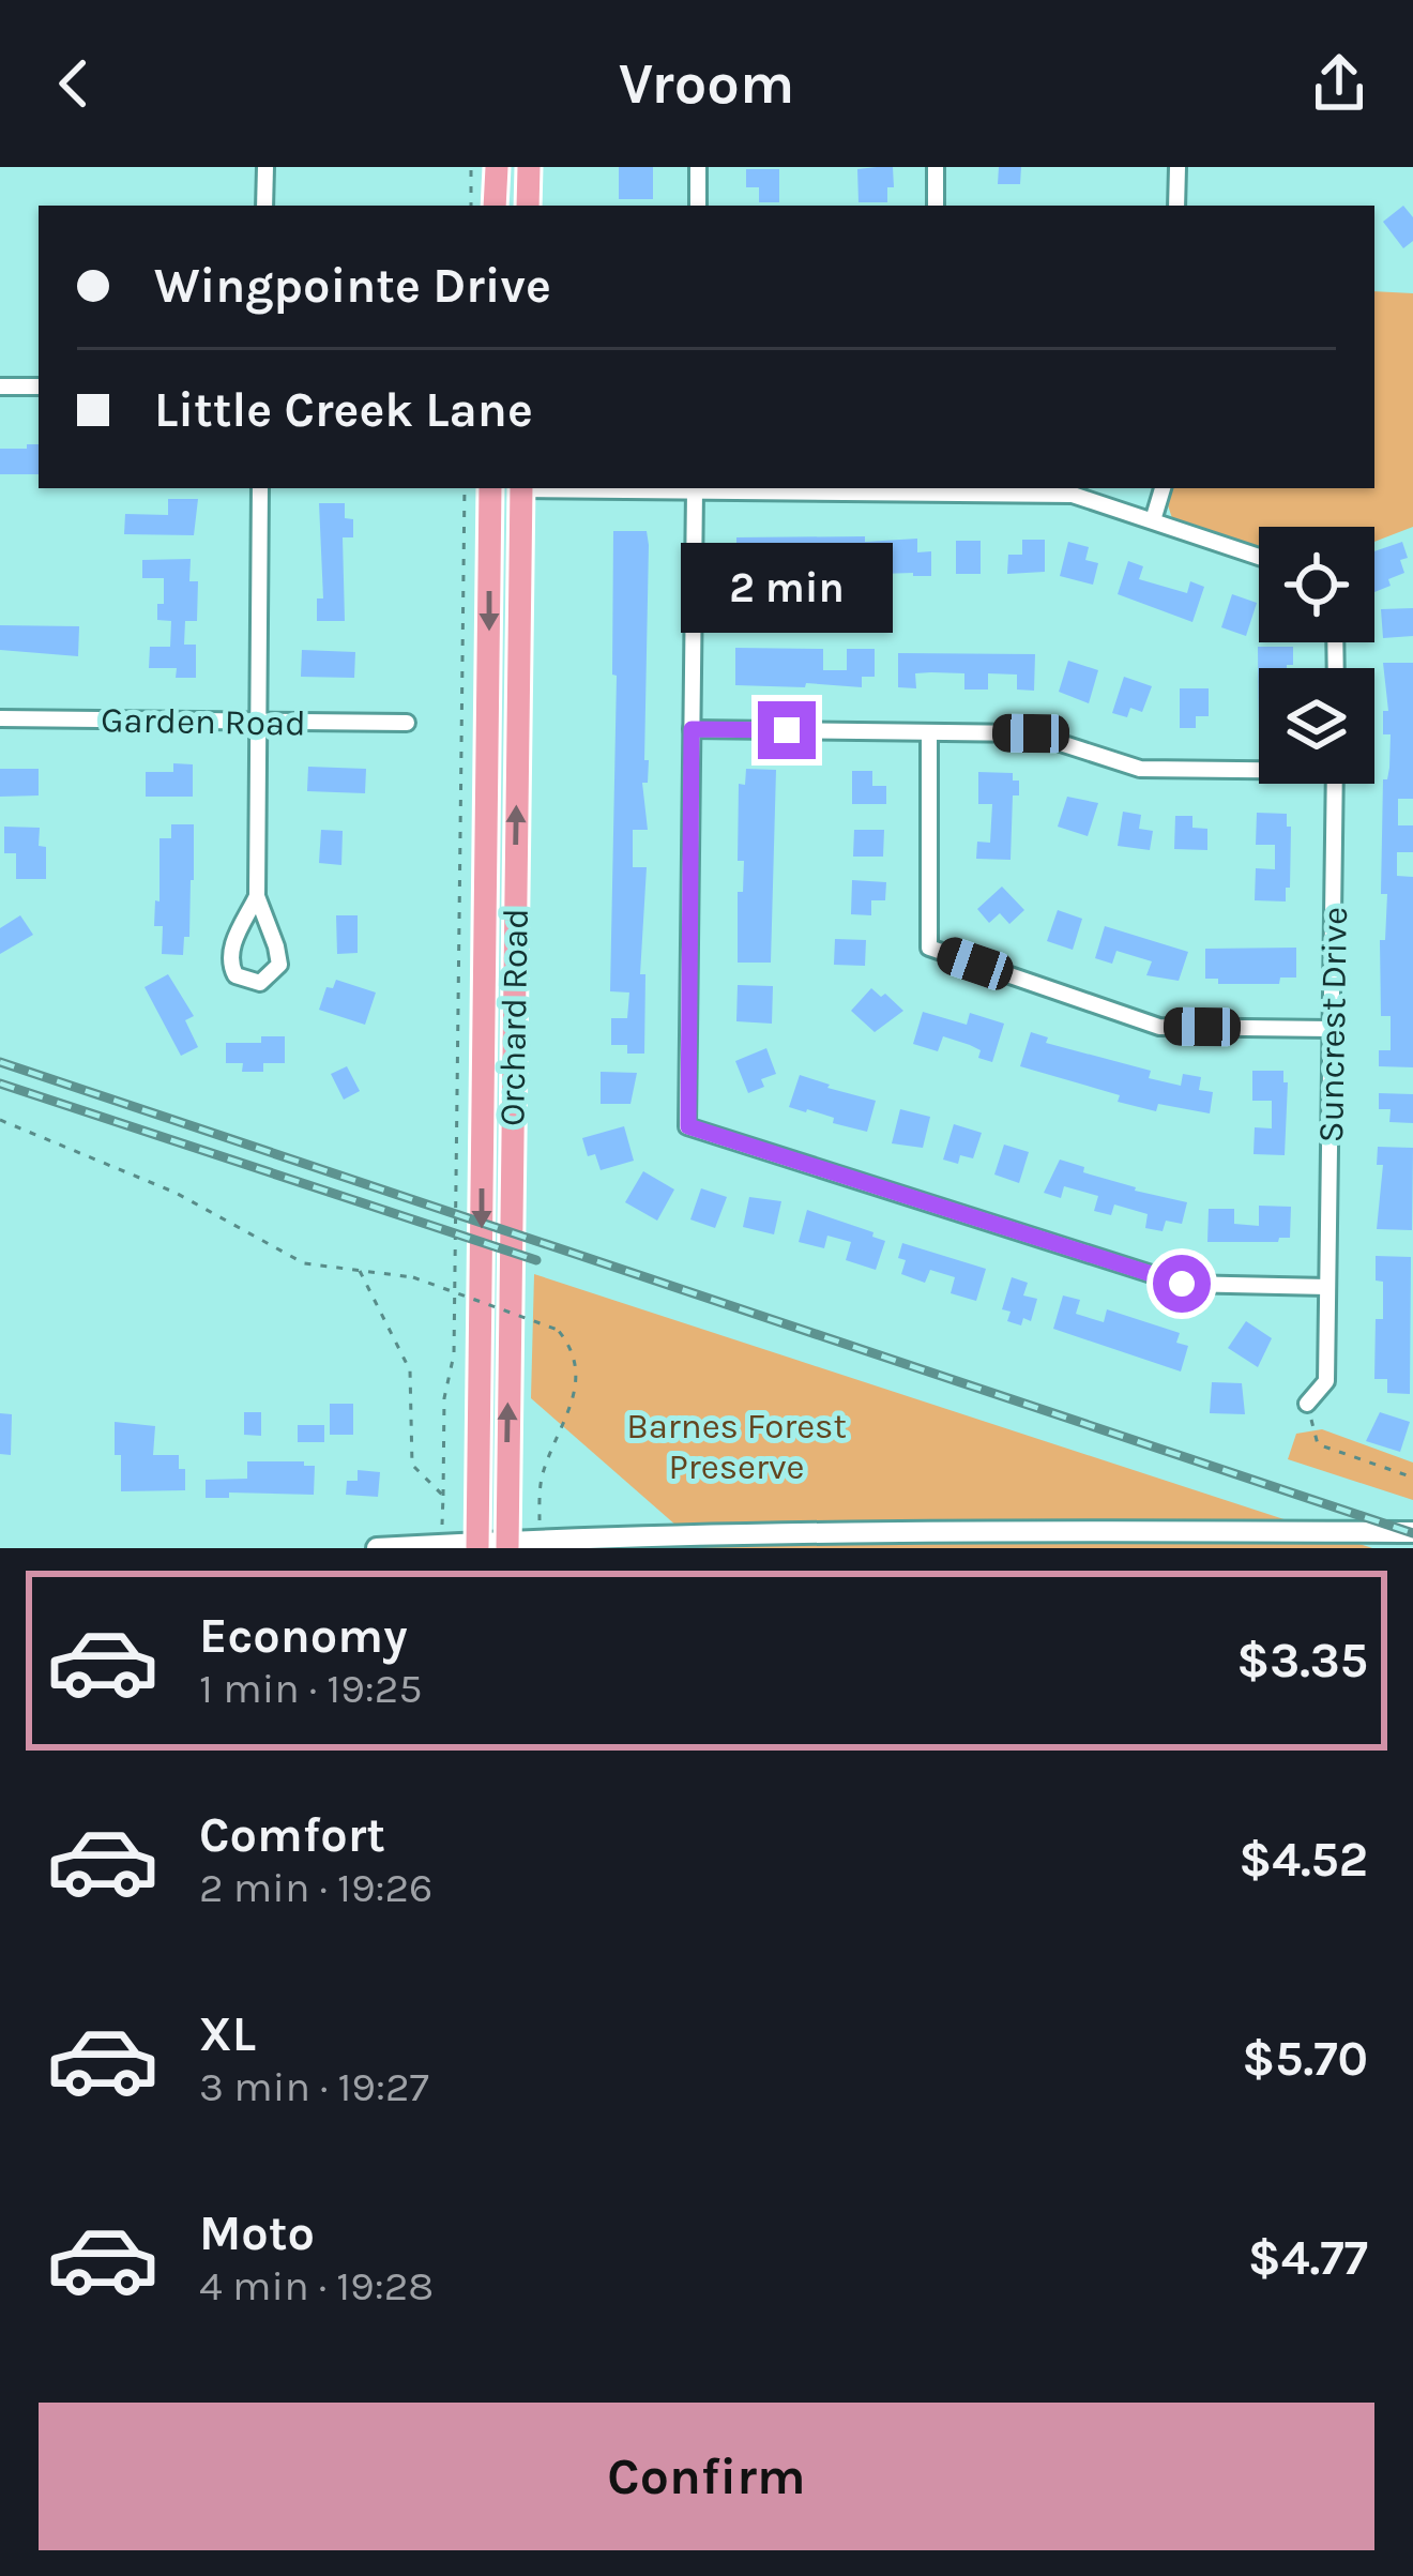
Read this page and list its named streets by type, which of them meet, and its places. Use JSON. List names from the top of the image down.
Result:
{
  "streets": {
    "main road": ["Orchard Road"],
    "street": ["Garden Road", "Suncrest Drive"]
  },
  "parks": ["Barnes Forest Preserve"],
  "page": {
    "header": "Vroom",
    "banner": ["Wingpointe Drive", "Little Creek Lane"],
    "bubble": "2 min",
    "list": [
      {
        "name": "Economy",
        "note": "1 min · 19:25",
        "value": "$3.35"
      },
      {
        "name": "Comfort",
        "note": "2 min · 19:26",
        "value": "$4.52"
      },
      {
        "name": "XL",
        "note": "3 min · 19:27",
        "value": "$5.70"
      },
      {
        "name": "Moto",
        "note": "4 min · 19:28",
        "value": "$4.77"
      }
    ],
    "buttons": "Confirm"
  }
}
